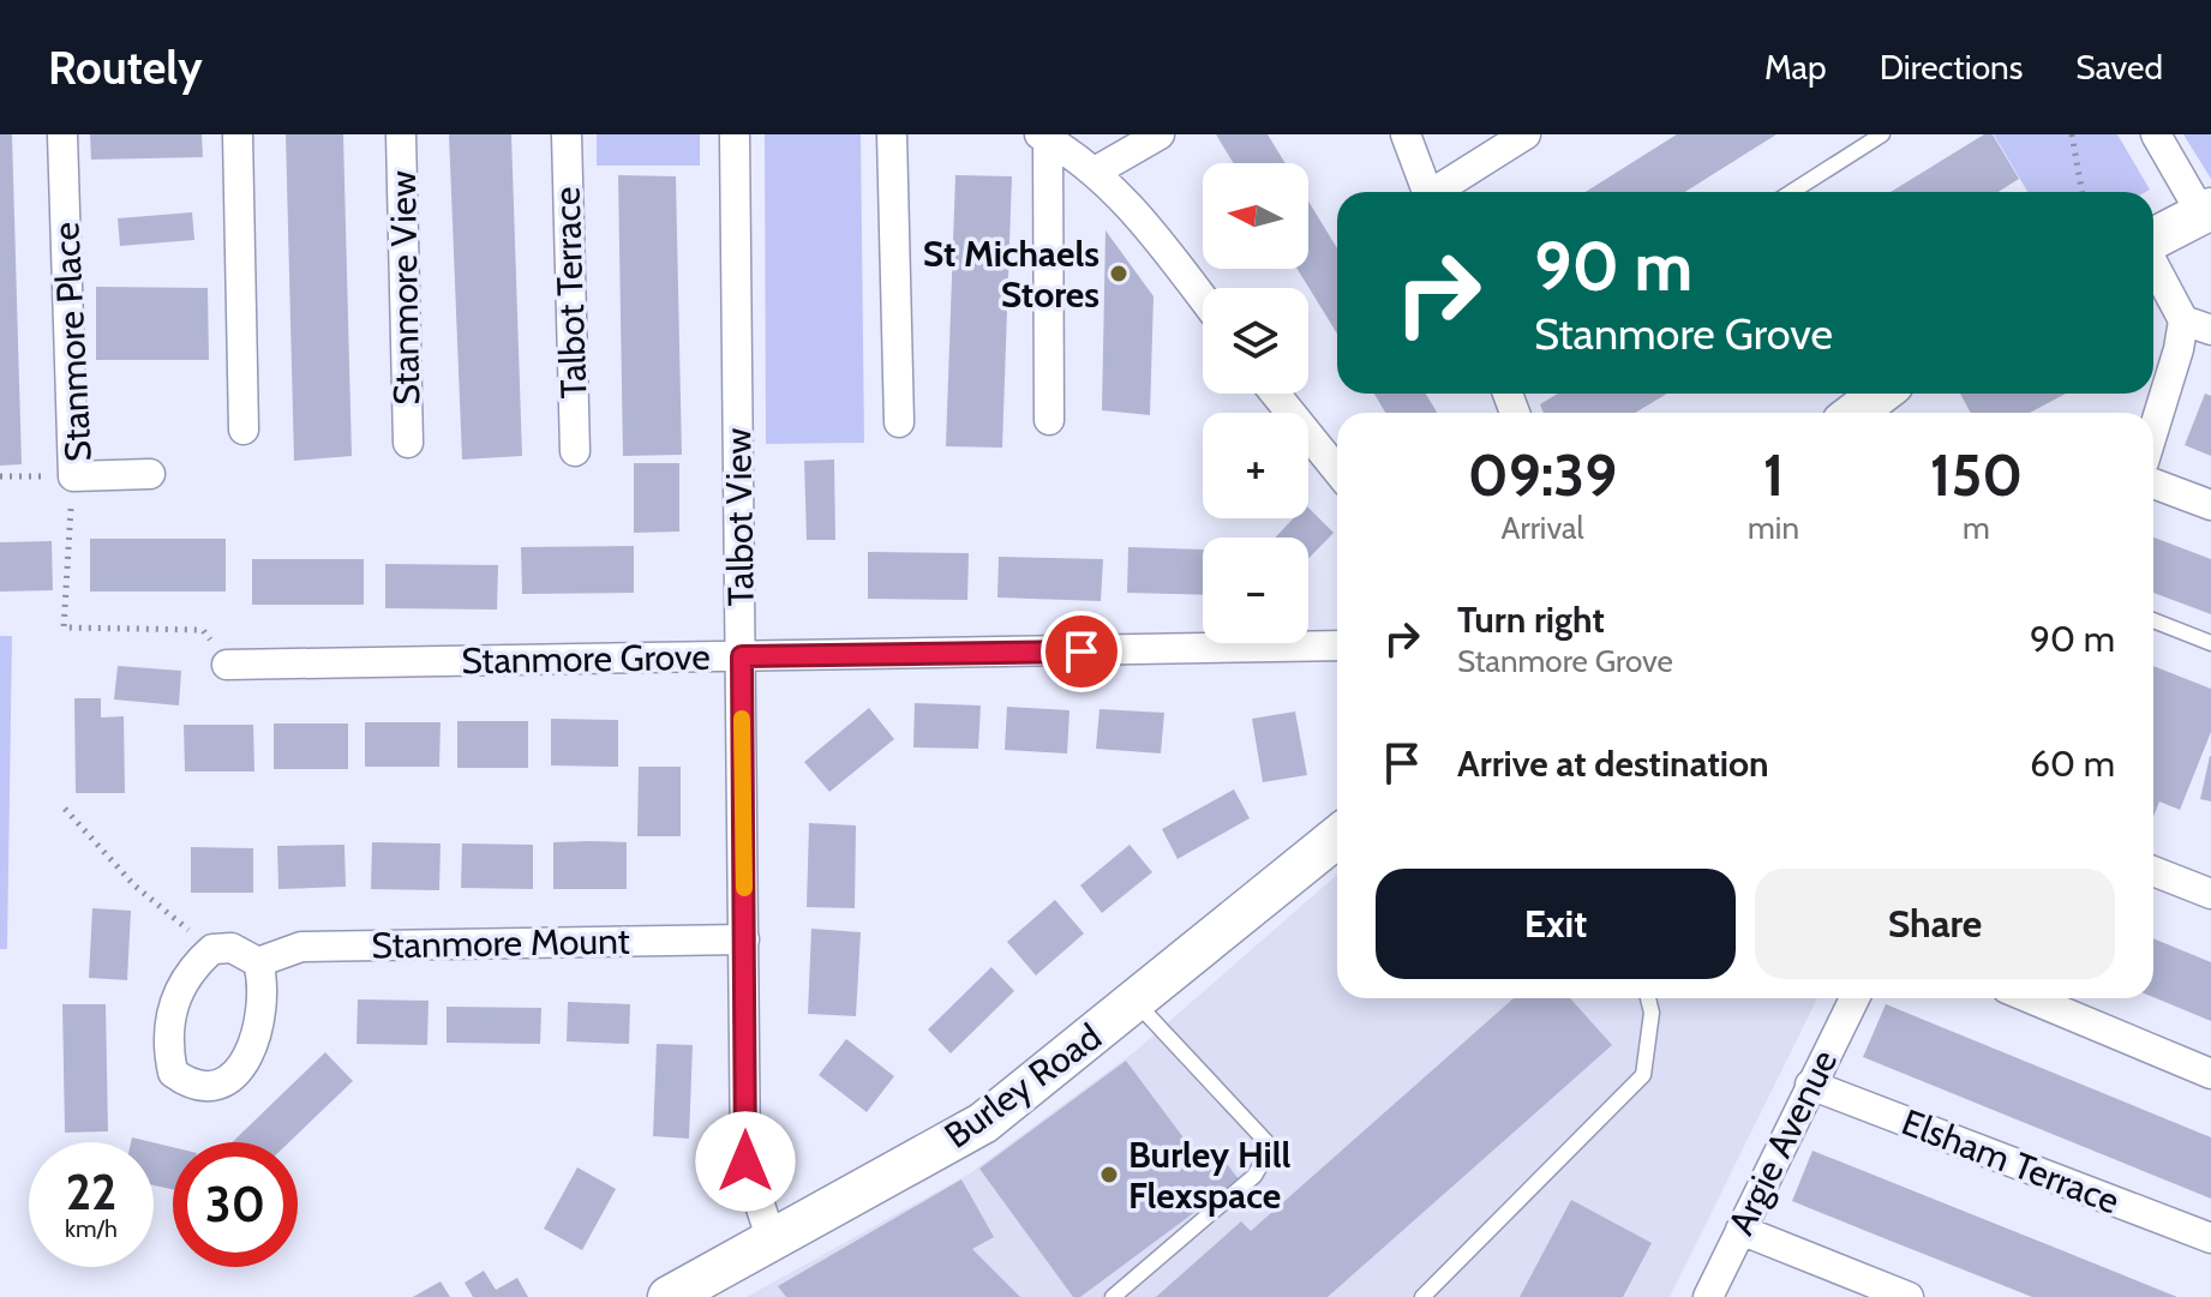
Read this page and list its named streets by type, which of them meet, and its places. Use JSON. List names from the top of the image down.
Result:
{
  "streets": {
    "street": [
      "Stanmore View",
      "Talbot Terrace",
      "Stanmore Place",
      "Talbot View",
      "Stanmore Grove",
      "Stanmore Mount",
      "Burley Road",
      "Argie Avenue",
      "Elsham Terrace"
    ]
  },
  "crossings": [
    ["Talbot View", "Stanmore Grove"],
    ["Talbot View", "Stanmore Mount"],
    ["Talbot View", "Burley Road"],
    ["Argie Avenue", "Elsham Terrace"]
  ],
  "places": ["St Michaels Stores", "Burley Hill Flexspace"],
  "north": "left",
  "page": {
    "header": "Routely",
    "nav": ["Map", "Directions", "Saved"],
    "map_buttons": ["+", "−"],
    "turn": ["90 m", "Stanmore Grove"],
    "eta": [
      "09:39",
      "Arrival",
      "1",
      "min",
      "150",
      "m"
    ],
    "list": [
      {
        "name": "Turn right",
        "note": "Stanmore Grove",
        "value": "90 m"
      },
      {
        "name": "Arrive at destination",
        "value": "60 m"
      }
    ],
    "buttons": ["Exit", "Share"],
    "speed": "22 km/h",
    "limit": "30"
  }
}
